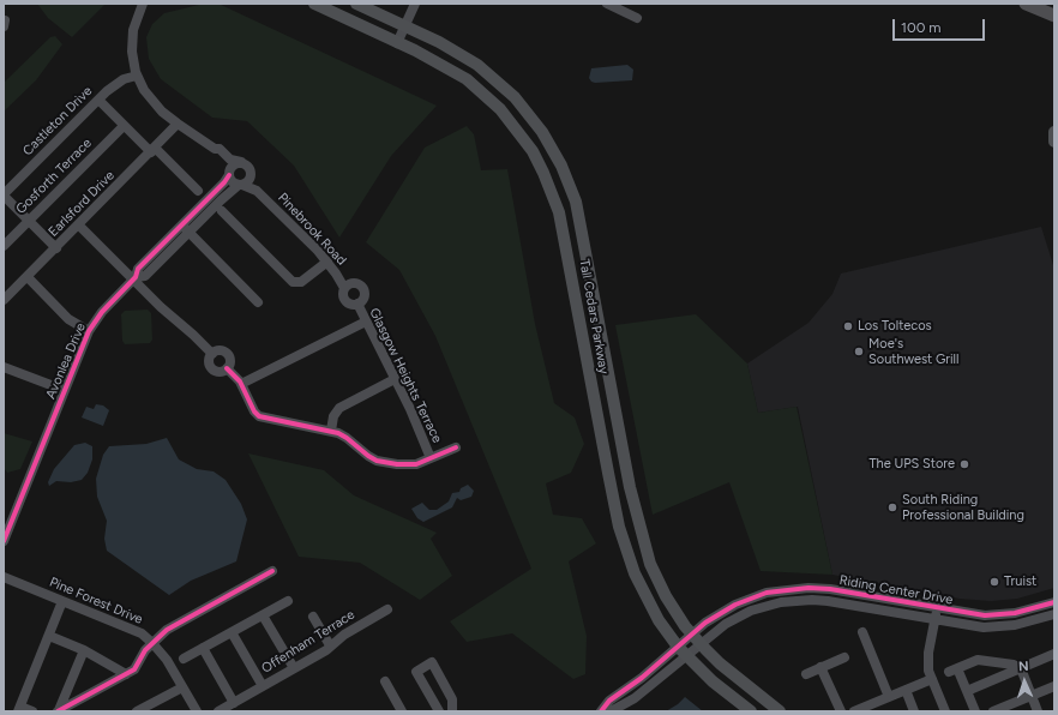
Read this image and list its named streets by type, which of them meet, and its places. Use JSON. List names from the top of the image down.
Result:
{
  "streets": {
    "main road": ["Tall Cedars Parkway"],
    "street": [
      "Castleton Drive",
      "Gosforth Terrace",
      "Earlsford Drive",
      "Pinebrook Road",
      "Avonlea Drive",
      "Glasgow Heights Terrace",
      "Riding Center Drive",
      "Pine Forest Drive",
      "Offenham Terrace"
    ]
  },
  "crossings": [
    ["Pinebrook Road", "Avonlea Drive"],
    ["Pinebrook Road", "Glasgow Heights Terrace"],
    ["Tall Cedars Parkway", "Riding Center Drive"]
  ],
  "places": [
    "Los Toltecos",
    "Moe's Southwest Grill",
    "The UPS Store",
    "South Riding Professional Building",
    "Truist"
  ],
  "scale_bar": "100 m",
  "north": "top"
}
